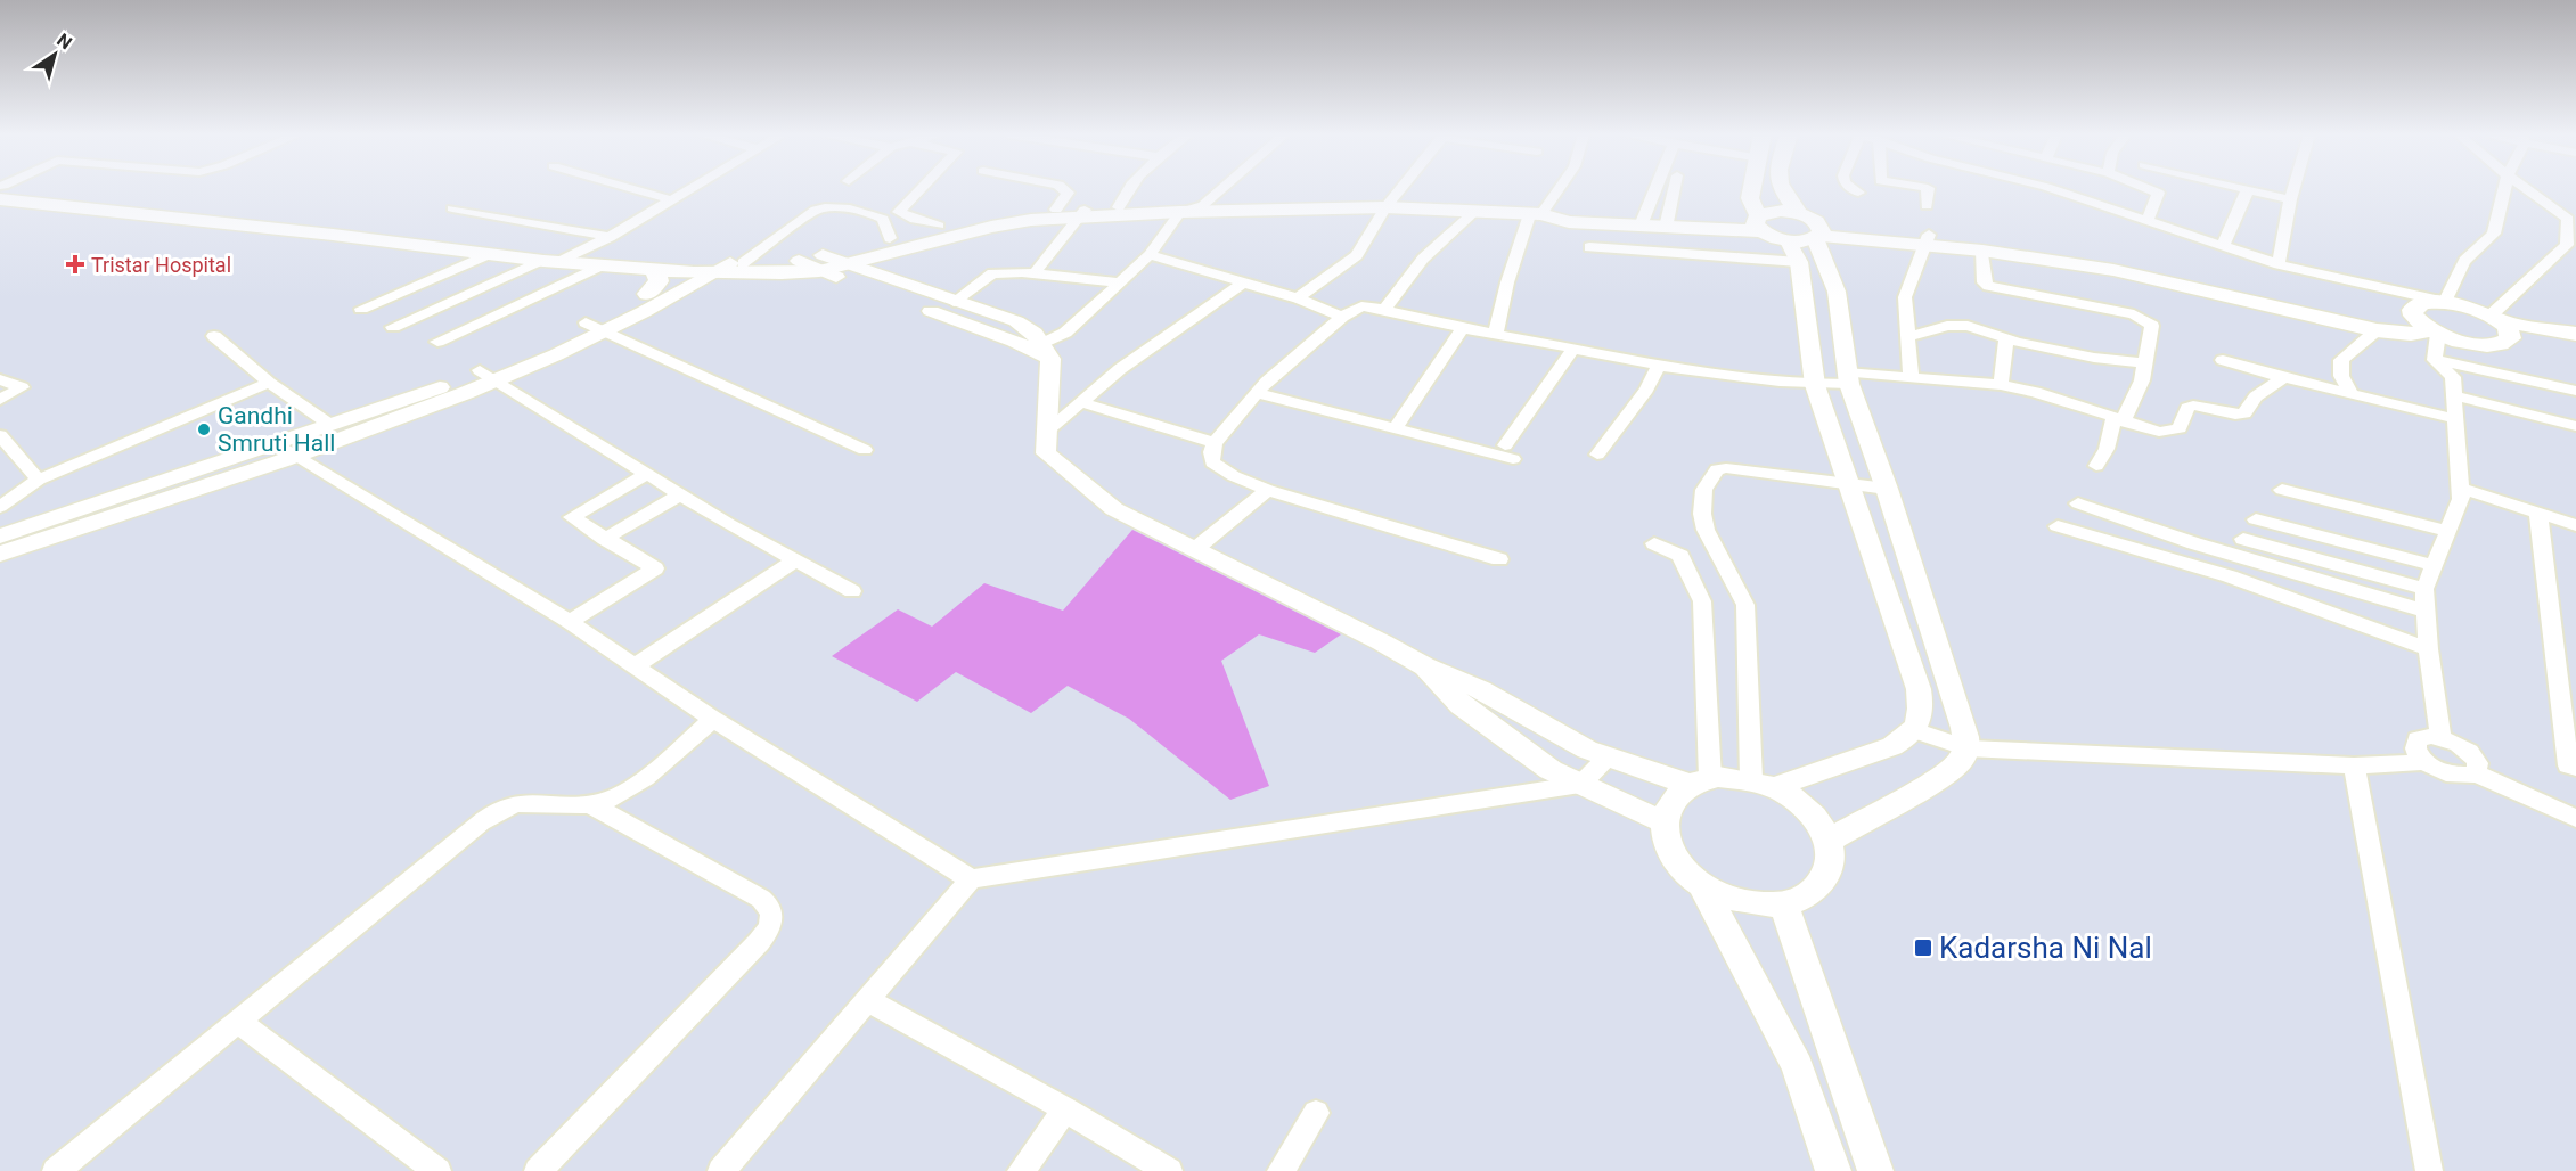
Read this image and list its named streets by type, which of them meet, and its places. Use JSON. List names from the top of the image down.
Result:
{
  "places": {
    "health": ["Tristar Hospital"],
    "other": ["Gandhi Smruti Hall"],
    "transit": ["Kadarsha Ni Nal"]
  },
  "north": "top right"
}
